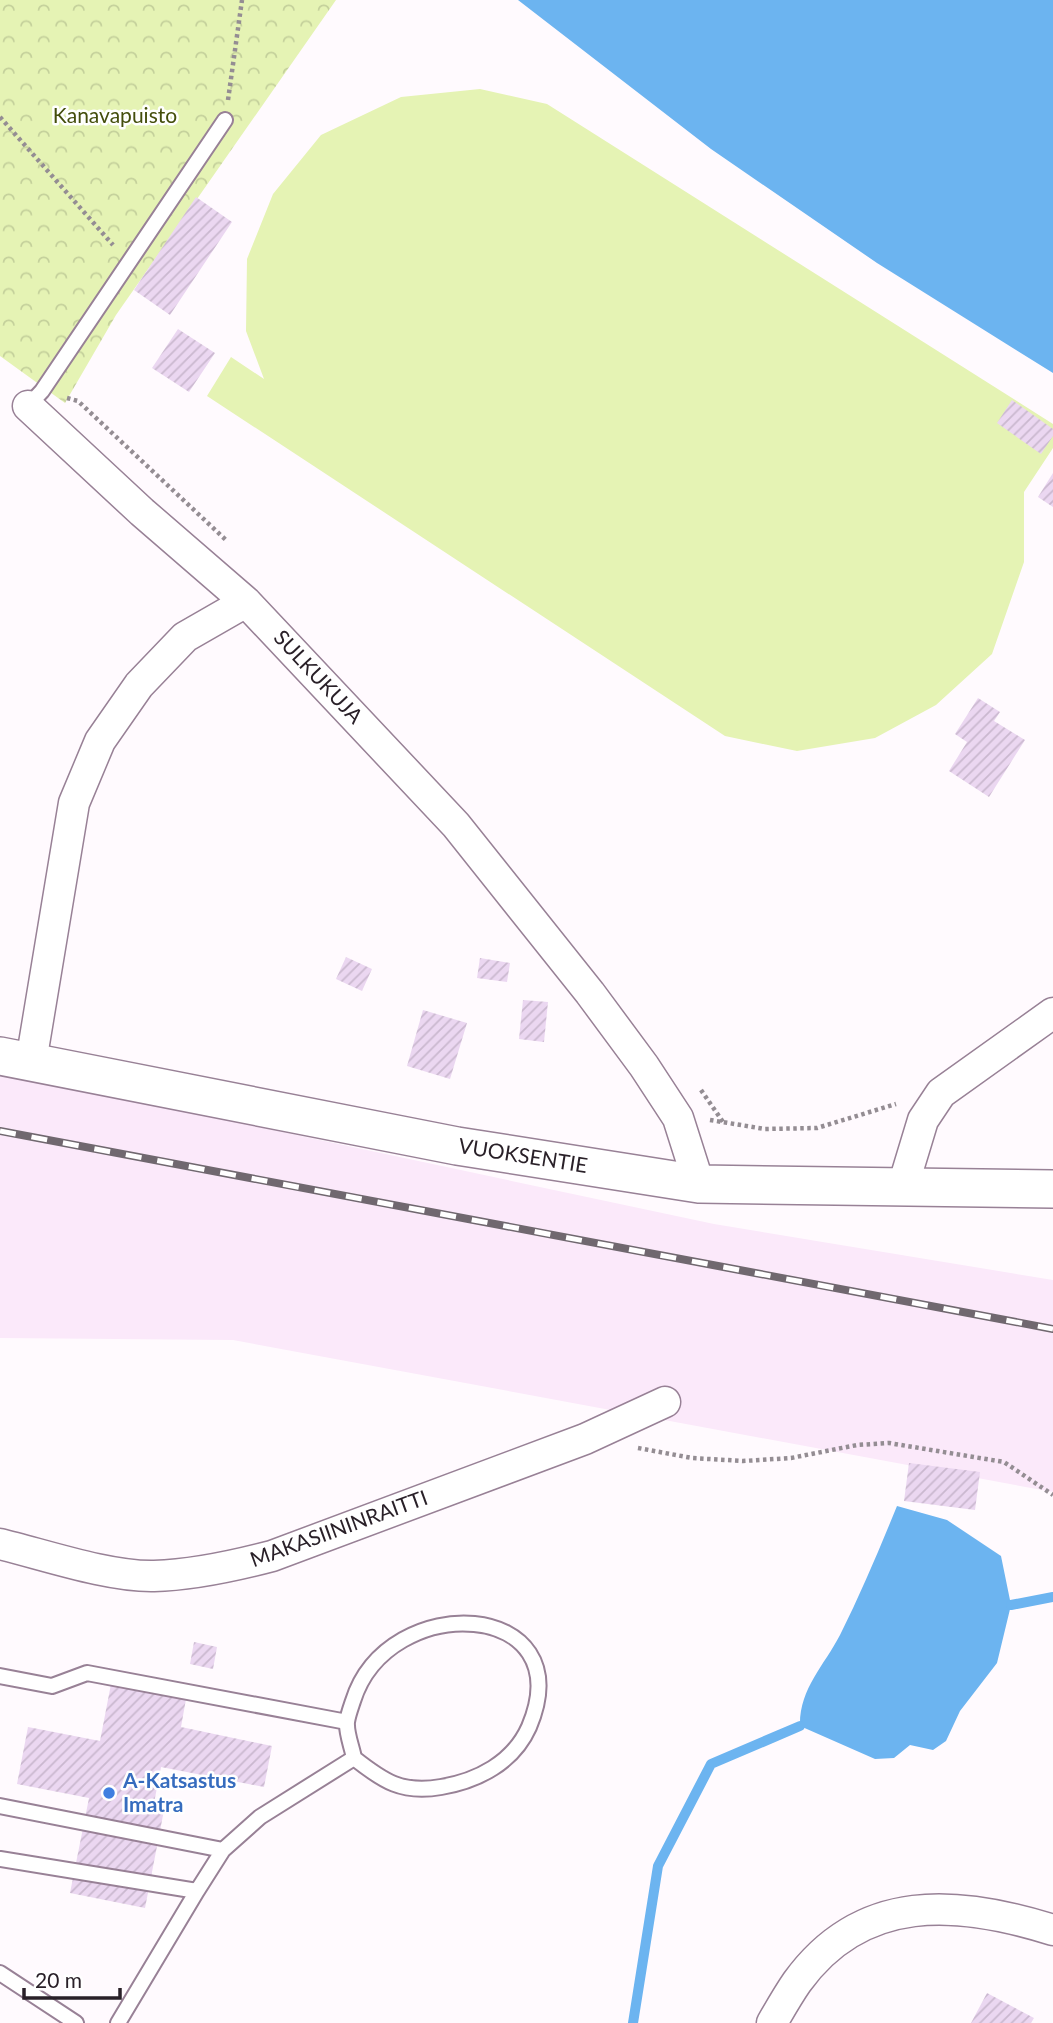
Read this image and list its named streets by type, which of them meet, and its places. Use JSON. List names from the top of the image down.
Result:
{
  "streets": {
    "street": ["SULKUKUJA", "VUOKSENTIE", "MAKASIININRAITTI"]
  },
  "crossings": [
    ["SULKUKUJA", "VUOKSENTIE"]
  ],
  "parks": ["Kanavapuisto"],
  "places": ["A-Katsastus Imatra"],
  "scale_bar": "20 m"
}
